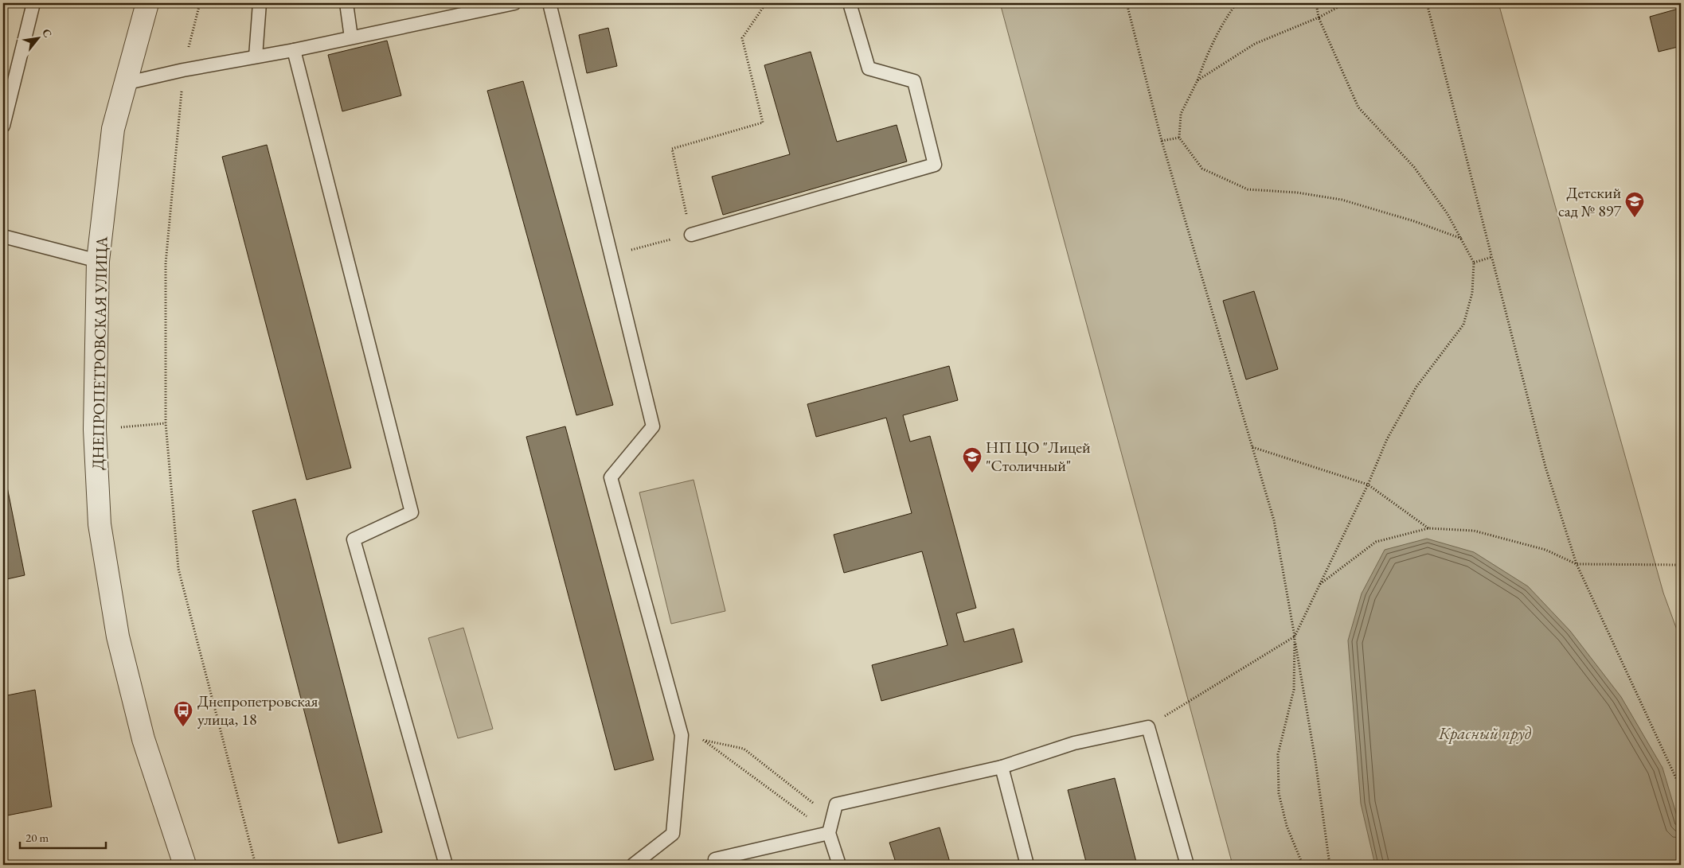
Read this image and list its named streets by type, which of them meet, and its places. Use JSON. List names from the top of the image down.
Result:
{
  "streets": {
    "street": ["ДНЕПРОПЕТРОВСКАЯ УЛИЦА"]
  },
  "water": ["Красный пруд"],
  "places": {
    "school or university": ["Детский сад № 897", "НП ЦО \"Лицей \"Столичный\""],
    "bus stop": ["Днепропетровская улица, 18"]
  },
  "scale_bar": "20 m",
  "north": "top right"
}
